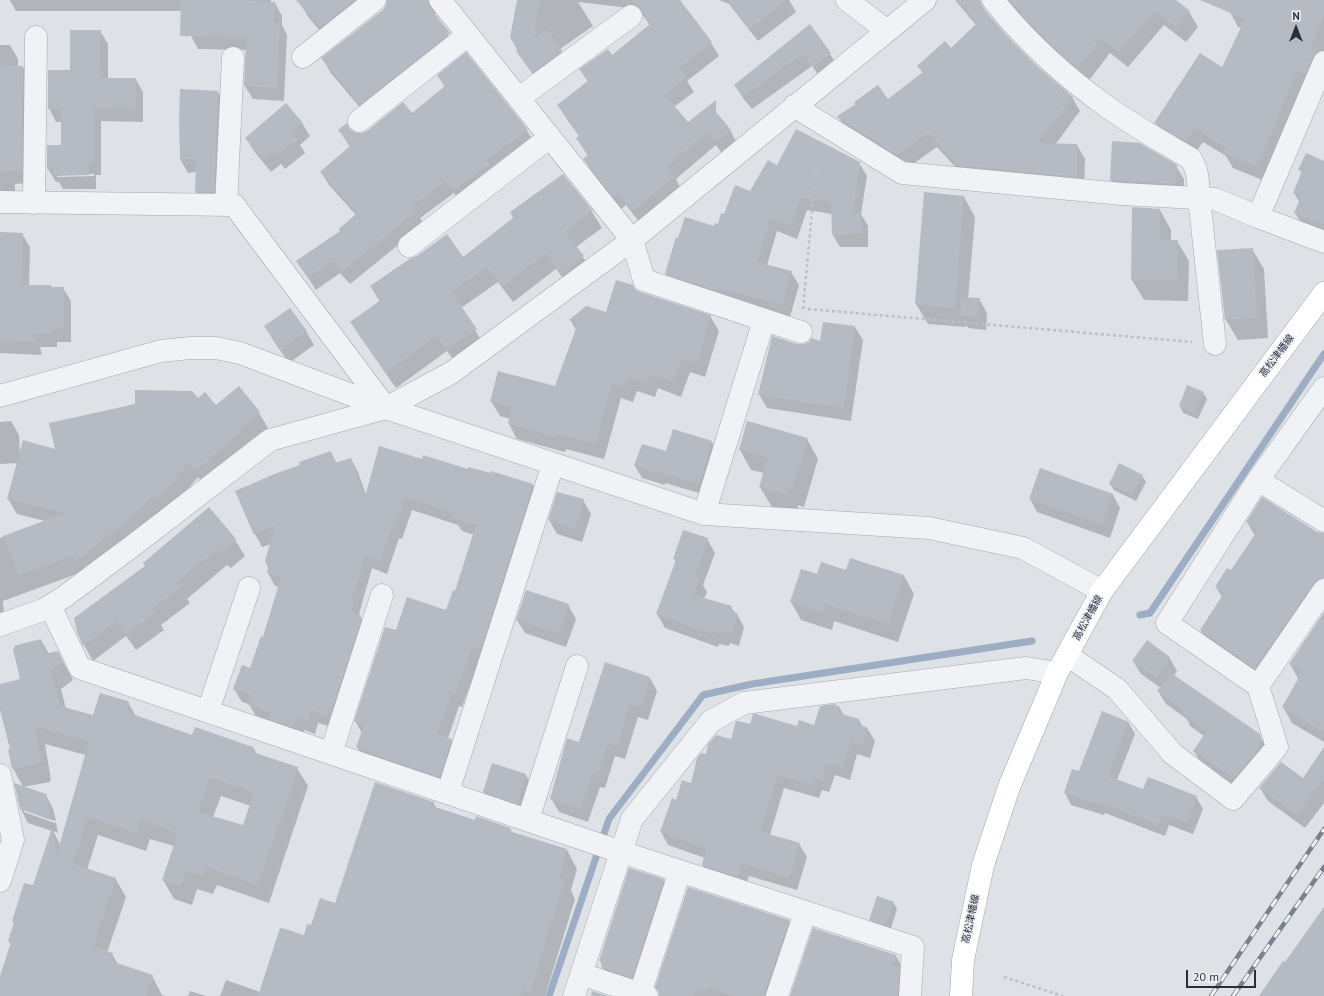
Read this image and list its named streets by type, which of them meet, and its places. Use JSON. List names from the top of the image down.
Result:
{
  "streets": {
    "main road": ["高松津幡線"]
  },
  "scale_bar": "20 m",
  "north": "top"
}
